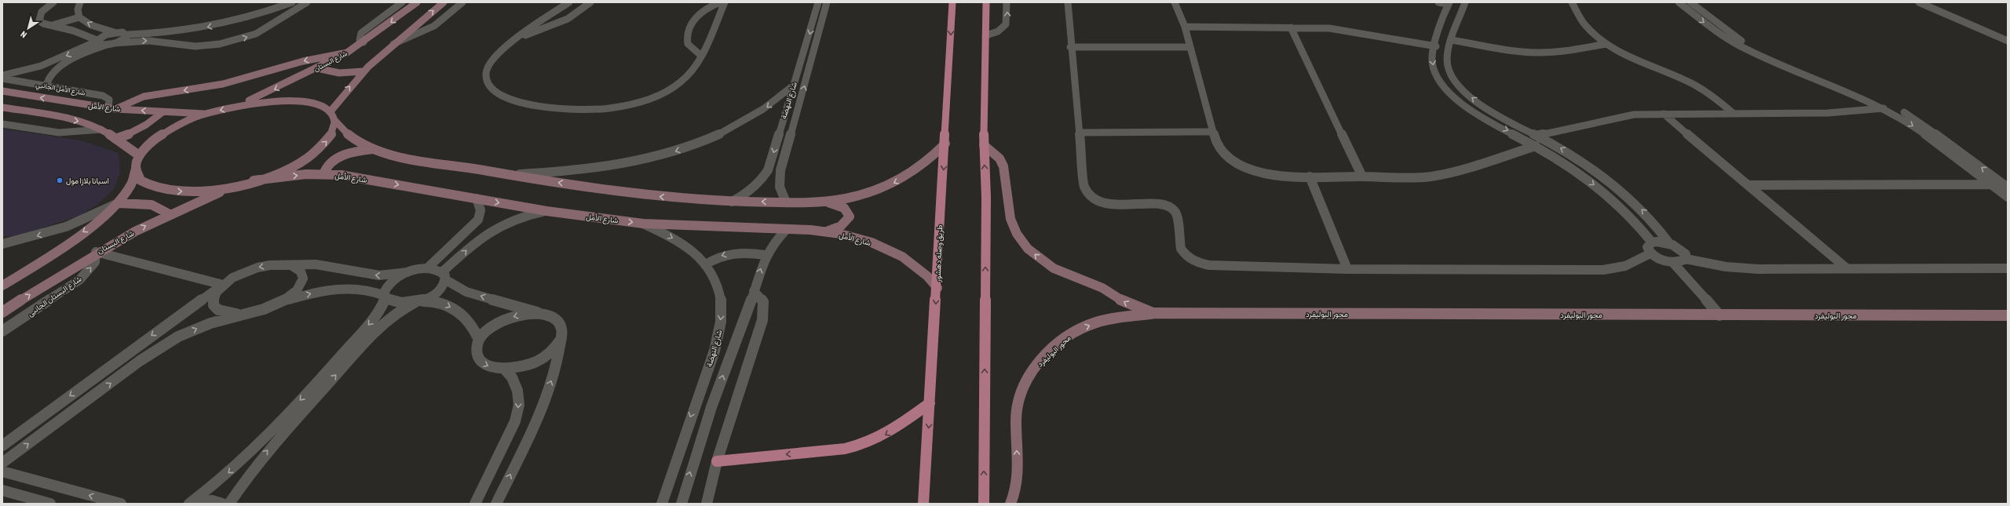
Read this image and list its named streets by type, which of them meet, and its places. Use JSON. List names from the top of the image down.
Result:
{
  "streets": {
    "main road": [
      "شارع البستان",
      "شارع الأمل",
      "طريق وصله دهشور",
      "محور البوليفرد"
    ],
    "street": ["شارع الأمل الجانبي", "شارع النهضة", "شارع البستان الجانبى"]
  },
  "crossings": [
    ["شارع البستان", "شارع البستان الجانبى"],
    ["شارع الأمل الجانبي", "شارع الأمل"],
    ["شارع النهضة", "شارع الأمل"],
    ["شارع الأمل", "طريق وصله دهشور"]
  ],
  "one_way": ["شارع البستان الجانبى"],
  "places": ["اسبانا بلازا مول"],
  "north": "bottom left"
}
